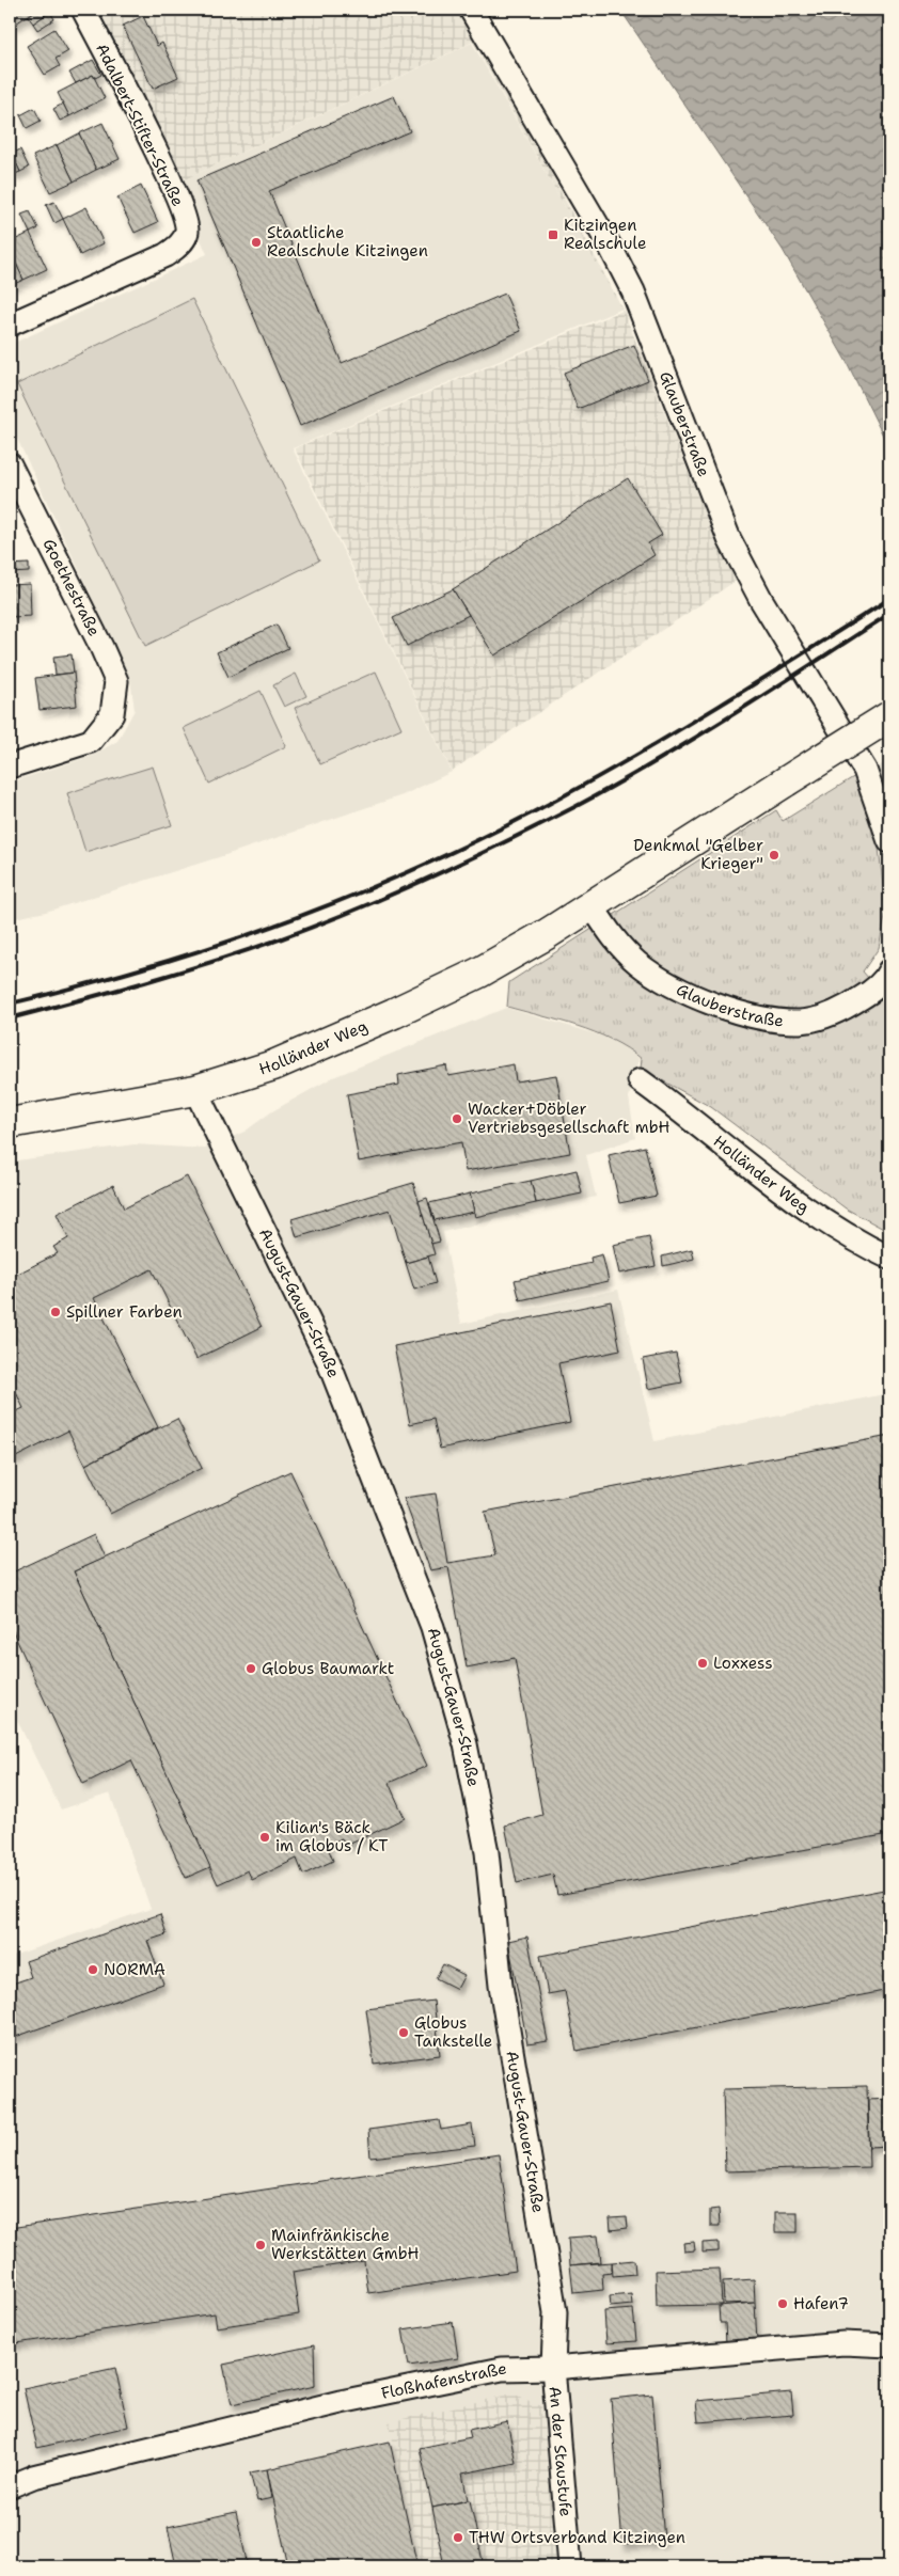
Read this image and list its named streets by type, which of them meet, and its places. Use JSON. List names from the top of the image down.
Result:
{
  "streets": {
    "main road": ["Holländer Weg"],
    "street": [
      "Adalbert-Stifter-Straße",
      "Glauberstraße",
      "Goethestraße",
      "August-Gauer-Straße",
      "Floßhafenstraße",
      "An der Staustufe"
    ]
  },
  "crossings": [
    ["Glauberstraße", "Holländer Weg"],
    ["Holländer Weg", "August-Gauer-Straße"],
    ["August-Gauer-Straße", "Floßhafenstraße"],
    ["August-Gauer-Straße", "An der Staustufe"],
    ["Floßhafenstraße", "An der Staustufe"]
  ],
  "places": {
    "transit": ["Kitzingen Realschule"],
    "other": [
      "Staatliche Realschule Kitzingen",
      "Denkmal \"Gelber Krieger\"",
      "Wacker+Döbler Vertriebsgesellschaft mbH",
      "Spillner Farben",
      "Loxxess",
      "Globus Baumarkt",
      "Kilian's Bäck im Globus / KT",
      "NORMA",
      "Globus Tankstelle",
      "Mainfränkische Werkstätten GmbH",
      "Hafen7",
      "THW Ortsverband Kitzingen"
    ]
  }
}
